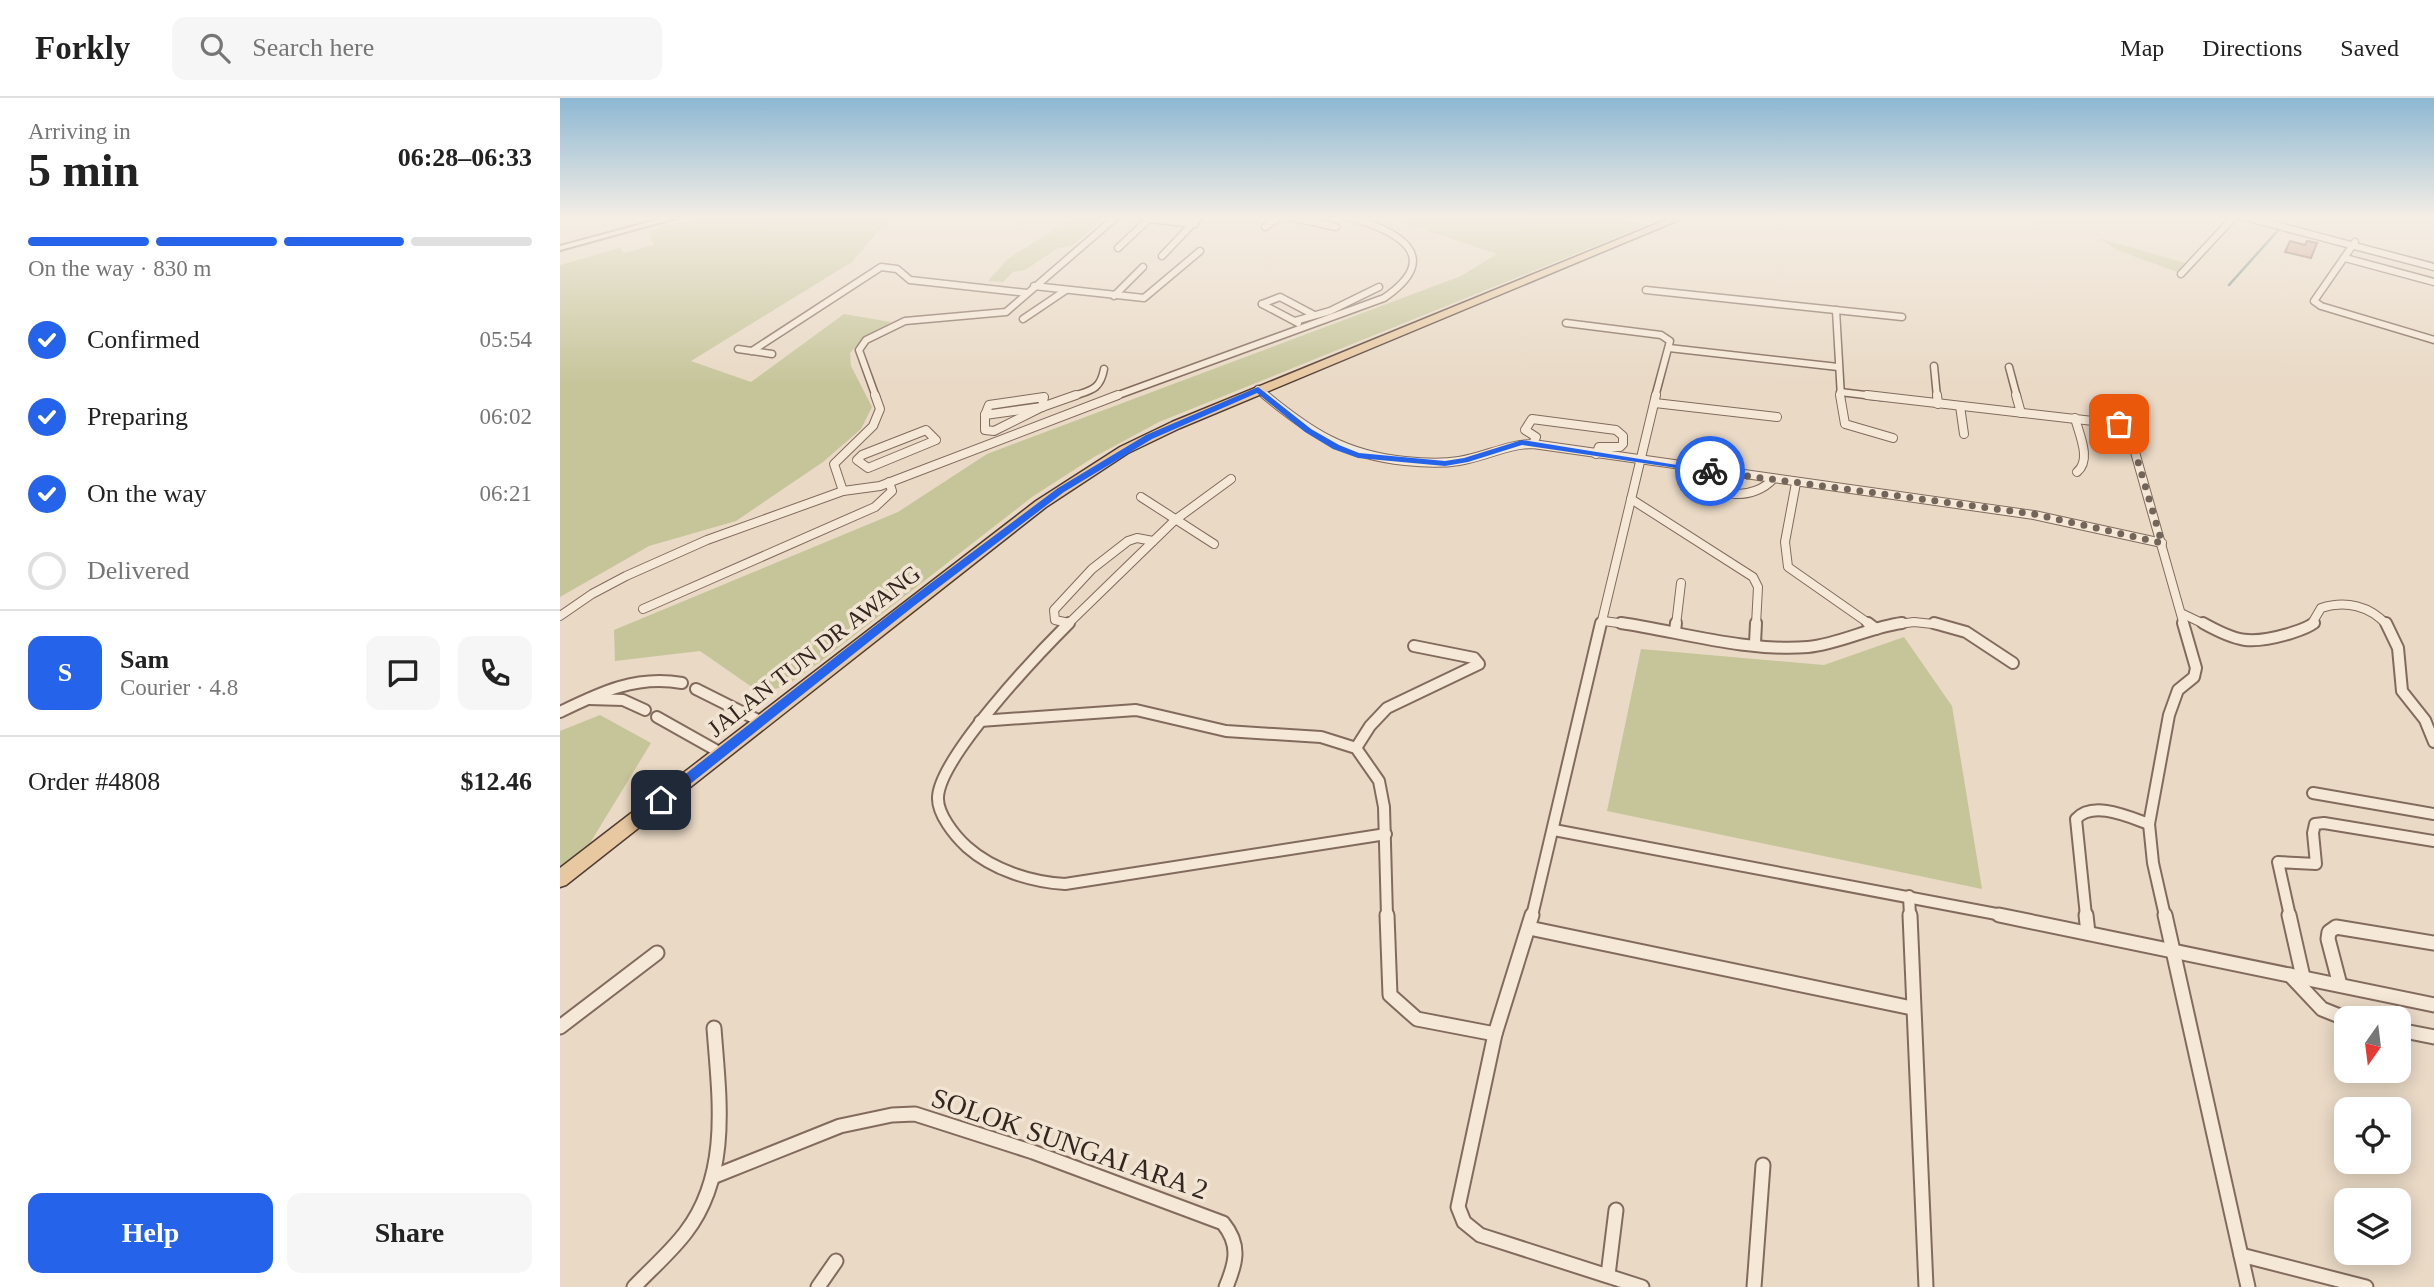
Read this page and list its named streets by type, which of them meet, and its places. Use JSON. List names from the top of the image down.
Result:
{
  "streets": {
    "main road": ["JALAN TUN DR AWANG"],
    "street": ["SOLOK SUNGAI ARA 2"]
  },
  "north": "bottom",
  "page": {
    "header": "Forkly",
    "search": "Search here",
    "nav": ["Map", "Directions", "Saved"],
    "heading": ["5 min", "Arriving in", "06:28–06:33"],
    "panel": [
      "Sam",
      "Courier · 4.8",
      "Order #4808",
      "$12.46"
    ],
    "bar": "On the way · 830 m",
    "list": [
      ["Confirmed", "05:54"],
      ["Preparing", "06:02"],
      ["On the way", "06:21"],
      "Delivered"
    ],
    "round": "S",
    "buttons": ["Help", "Share"]
  }
}
